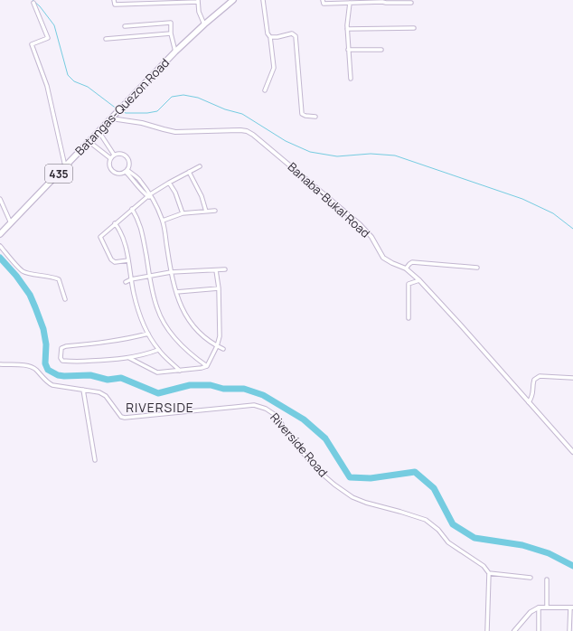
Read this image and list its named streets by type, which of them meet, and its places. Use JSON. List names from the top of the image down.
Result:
{
  "streets": {
    "main road": ["Batangas-Quezon Road", "435"],
    "street": ["Banaba-Bukal Road", "Riverside Road"]
  },
  "crossings": [
    ["Batangas-Quezon Road", "Banaba-Bukal Road"]
  ],
  "districts": ["RIVERSIDE"]
}
